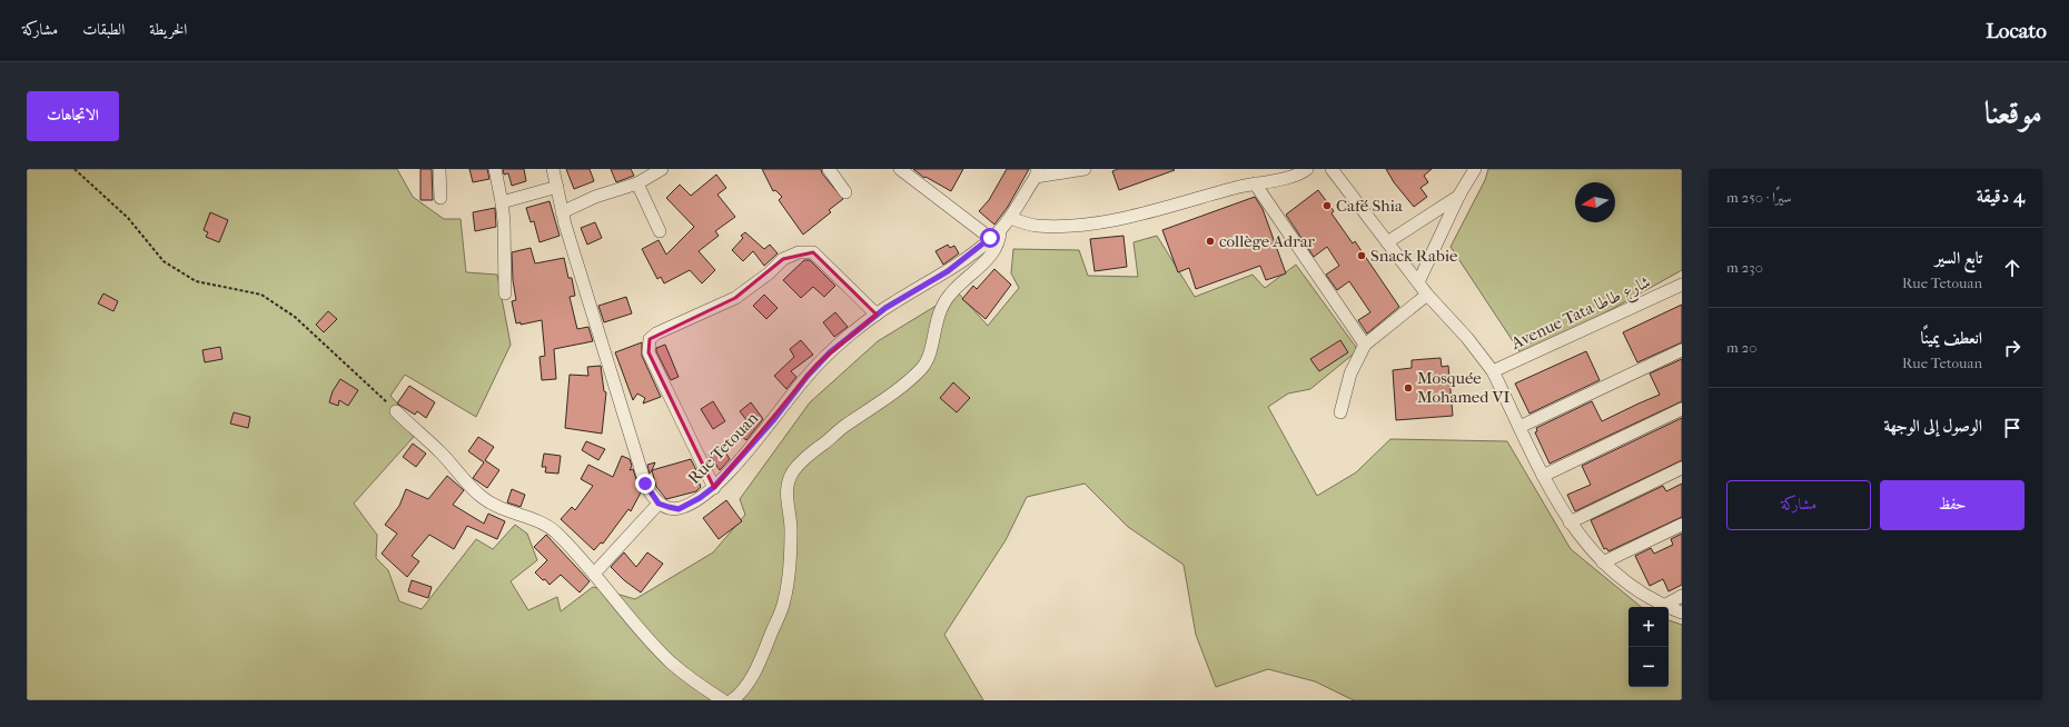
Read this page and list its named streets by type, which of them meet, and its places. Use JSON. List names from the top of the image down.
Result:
{
  "streets": {
    "street": ["Avenue Tata شارع طاطا", "Rue Tetouan"]
  },
  "places": [
    "Café Shia",
    "collège Adrar",
    "Snack Rabie",
    "Mosquée Mohamed VI"
  ],
  "north": "left",
  "page": {
    "header": "Locato",
    "nav": ["الخريطة", "الطبقات", "مشاركة"],
    "title": "موقعنا",
    "buttons": [
      "الاتجاهات",
      ["حفظ", "مشاركة"]
    ],
    "heading": ["4 دقيقة", "سيرًا · 250 m"],
    "list": [
      ["تابع السير", "Rue Tetouan", "230 m"],
      ["انعطف يمينًا", "Rue Tetouan", "20 m"],
      "الوصول إلى الوجهة"
    ],
    "map_buttons": ["+", "−"]
  }
}
